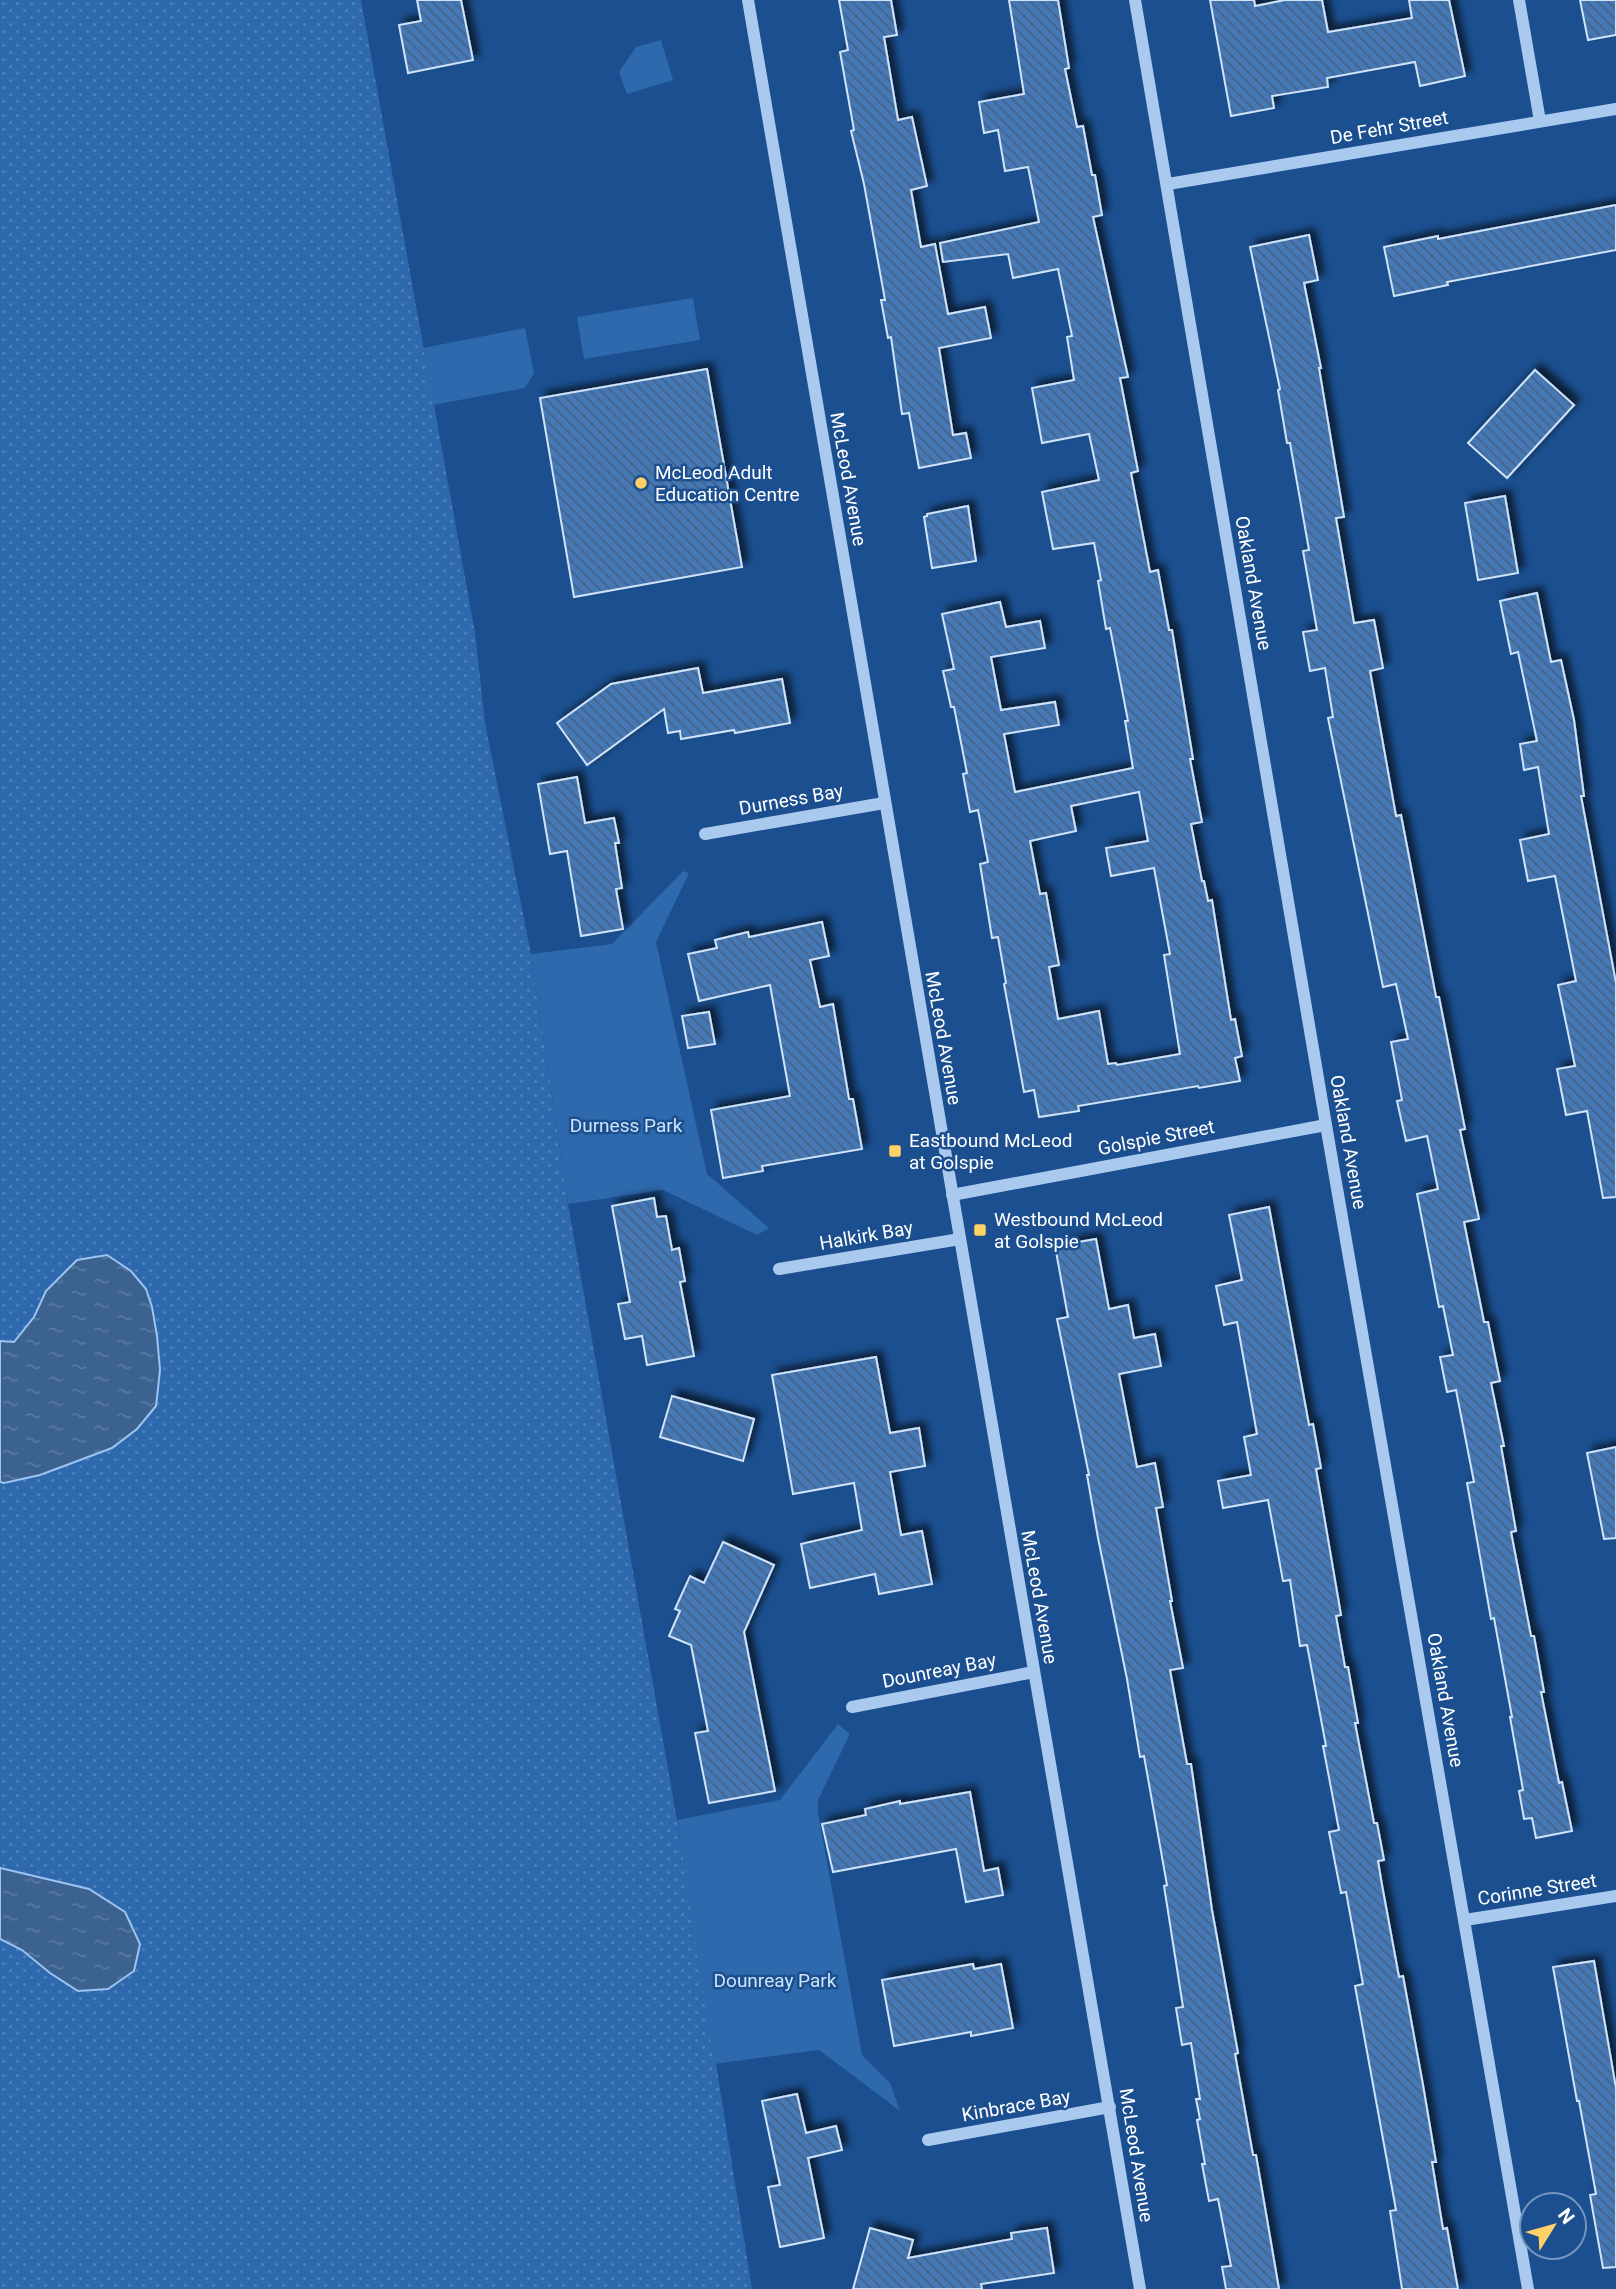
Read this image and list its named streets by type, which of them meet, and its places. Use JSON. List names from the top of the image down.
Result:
{
  "streets": {
    "street": [
      "De Fehr Street",
      "McLeod Avenue",
      "Oakland Avenue",
      "Durness Bay",
      "Golspie Street",
      "Halkirk Bay",
      "Dounreay Bay",
      "Corinne Street",
      "Kinbrace Bay"
    ]
  },
  "crossings": [
    ["De Fehr Street", "Oakland Avenue"],
    ["McLeod Avenue", "Durness Bay"],
    ["McLeod Avenue", "Golspie Street"],
    ["McLeod Avenue", "Halkirk Bay"],
    ["McLeod Avenue", "Dounreay Bay"],
    ["McLeod Avenue", "Kinbrace Bay"],
    ["Oakland Avenue", "Golspie Street"],
    ["Oakland Avenue", "Corinne Street"]
  ],
  "parks": ["Durness Park", "Dounreay Park"],
  "places": {
    "other": ["McLeod Adult Education Centre"],
    "transit": ["Eastbound McLeod at Golspie", "Westbound McLeod at Golspie"]
  },
  "north": "top right"
}
